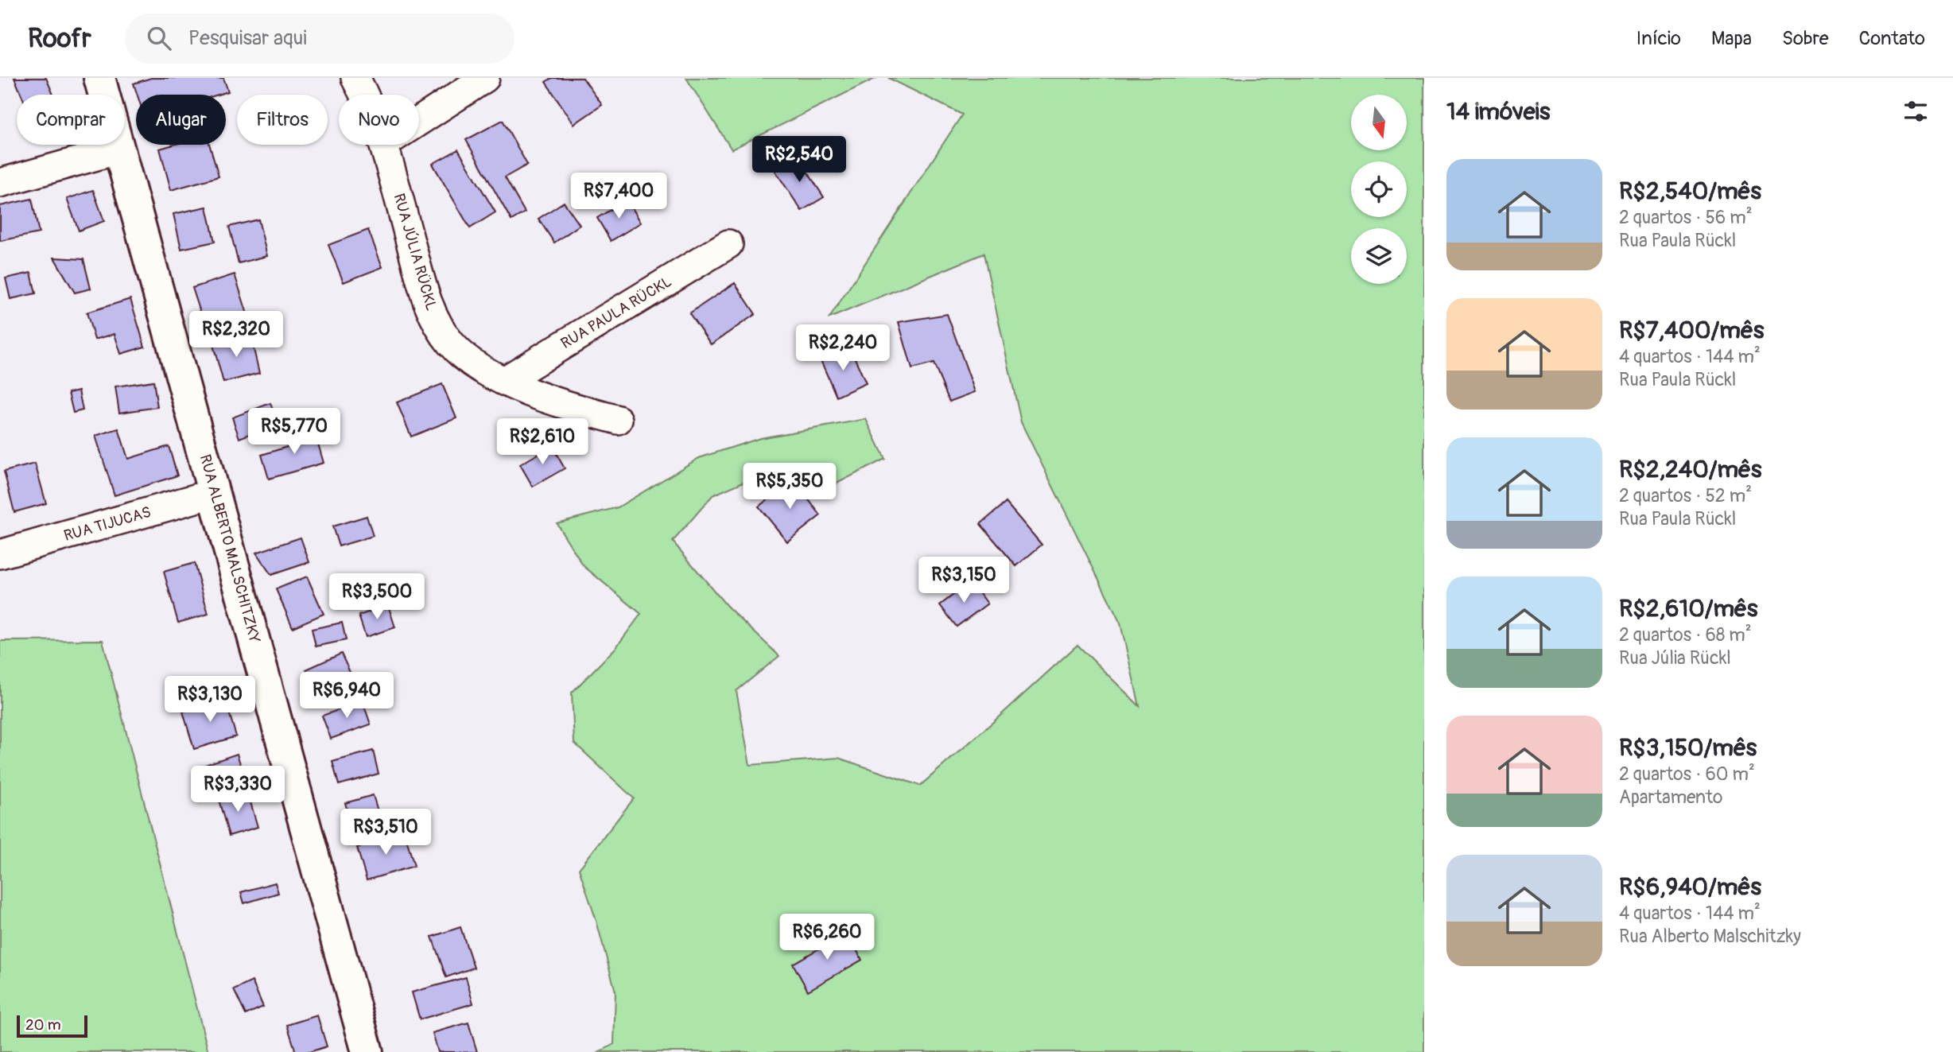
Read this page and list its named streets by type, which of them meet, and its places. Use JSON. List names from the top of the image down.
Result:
{
  "streets": {
    "street": [
      "RUA JÚLIA RÜCKL",
      "RUA PAULA RÜCKL",
      "RUA TIJUCAS",
      "RUA ALBERTO MALSCHITZKY"
    ]
  },
  "crossings": [
    ["RUA JÚLIA RÜCKL", "RUA PAULA RÜCKL"],
    ["RUA TIJUCAS", "RUA ALBERTO MALSCHITZKY"]
  ],
  "scale_bar": "20 m",
  "north": "bottom",
  "page": {
    "header": "Roofr",
    "search": "Pesquisar aqui",
    "nav": [
      "Início",
      "Mapa",
      "Sobre",
      "Contato"
    ],
    "heading": "14 imóveis",
    "chip": [
      "Comprar",
      "Alugar",
      "Filtros",
      "Novo"
    ],
    "price": [
      "R$2,540",
      "R$7,400",
      "R$2,320",
      "R$2,240",
      "R$5,770",
      "R$2,610",
      "R$5,350",
      "R$3,150",
      "R$3,500",
      "R$6,940",
      "R$3,130",
      "R$3,330",
      "R$3,510",
      "R$6,260"
    ],
    "list": [
      {
        "name": "R$2,540/mês",
        "note": "2 quartos · 56 m² · Rua Paula Rückl"
      },
      {
        "name": "R$7,400/mês",
        "note": "4 quartos · 144 m² · Rua Paula Rückl"
      },
      {
        "name": "R$2,240/mês",
        "note": "2 quartos · 52 m² · Rua Paula Rückl"
      },
      {
        "name": "R$2,610/mês",
        "note": "2 quartos · 68 m² · Rua Júlia Rückl"
      },
      {
        "name": "R$3,150/mês",
        "note": "2 quartos · 60 m² · Apartamento"
      },
      {
        "name": "R$6,940/mês",
        "note": "4 quartos · 144 m² · Rua Alberto Malschitzky"
      }
    ],
    "scale": "20 m"
  }
}
